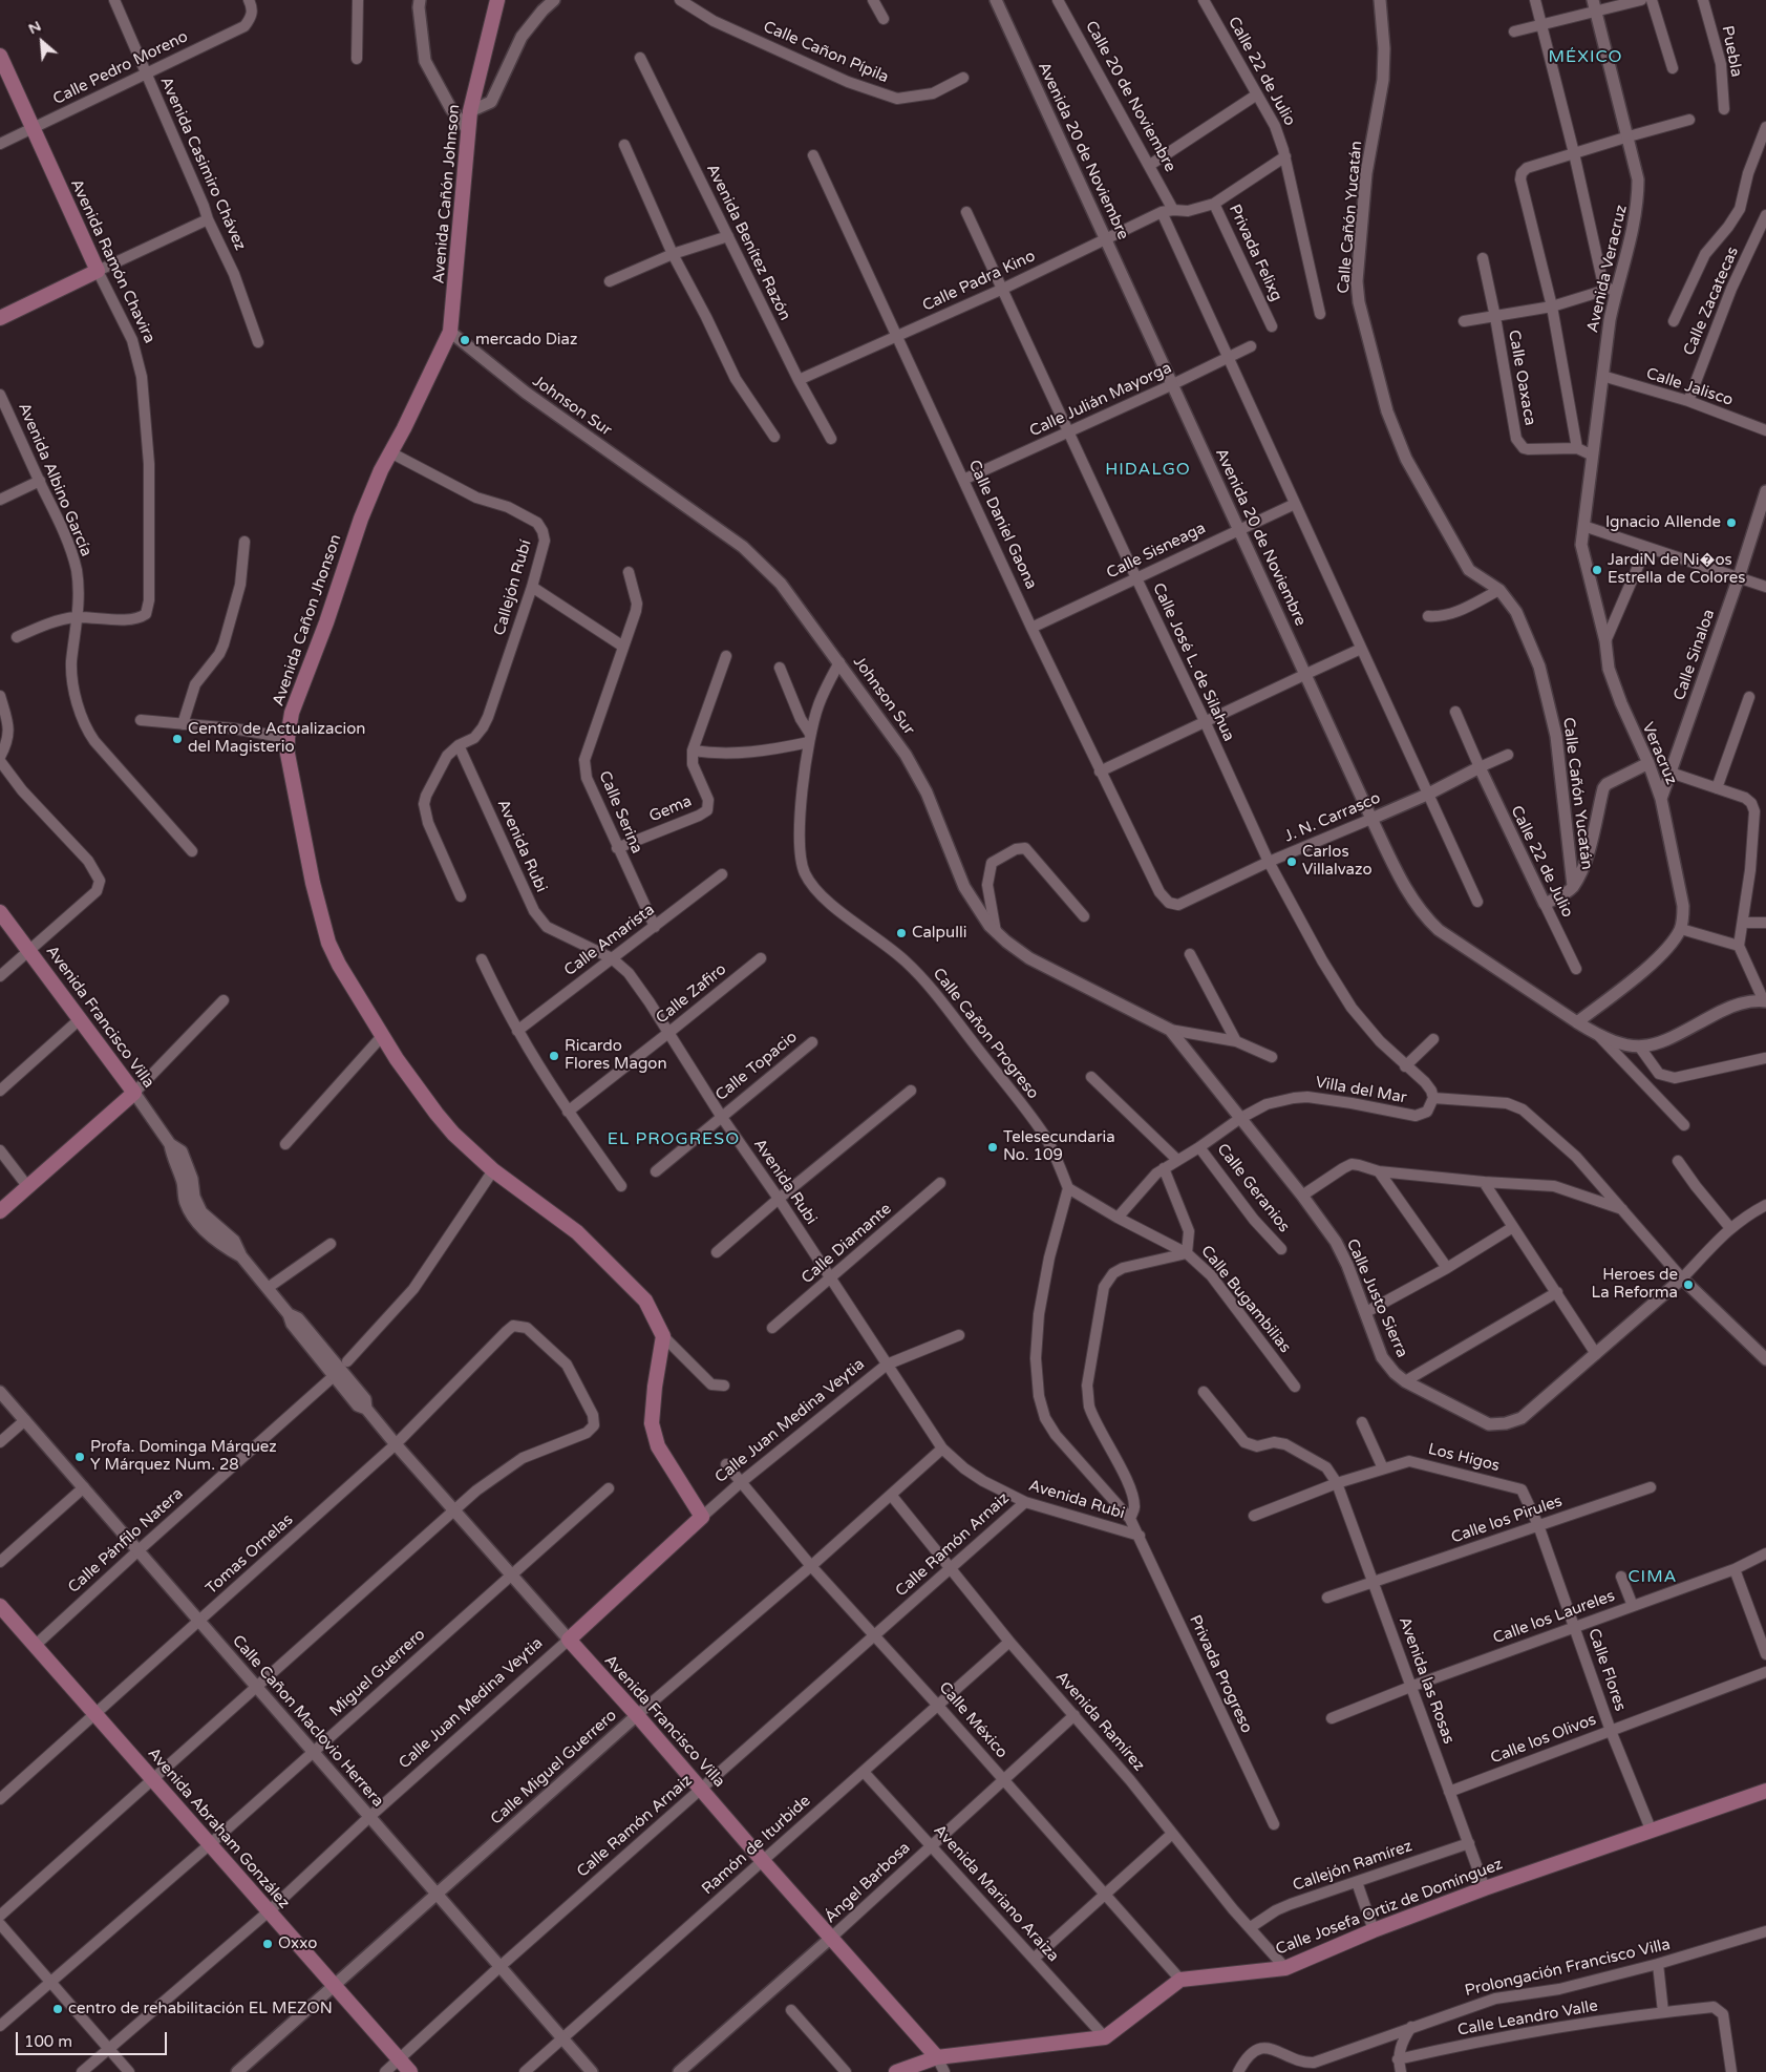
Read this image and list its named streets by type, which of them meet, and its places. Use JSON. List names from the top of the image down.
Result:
{
  "streets": {
    "main road": [
      "Avenida Cañón Johnson",
      "Avenida Ramón Chavira",
      "Avenida Cañon Jhonson",
      "Avenida Francisco Villa",
      "Calle Juan Medina Veytia",
      "Avenida Abraham González",
      "Calle Josefa Ortiz de Domínguez"
    ],
    "street": [
      "Puebla",
      "Calle Cañon Pípila",
      "Calle Pedro Moreno",
      "Calle 22 de Julio",
      "Calle 20 de Noviembre",
      "Avenida 20 de Noviembre",
      "Avenida Casimiro Chávez",
      "Calle Cañón Yucatán",
      "Avenida Benítez Razón",
      "Privada Felixg",
      "Avenida Veracruz",
      "Calle Padra Kino",
      "Calle Zacatecas",
      "Calle Oaxaca",
      "Calle Jalisco",
      "Calle Julián Mayorga",
      "Johnson Sur",
      "Avenida Albino García",
      "Calle Daniel Gaona",
      "Calle Sisneaga",
      "Callejón Rubí",
      "Calle Sinaloa",
      "Calle José L. de Silahua",
      "Veracruz",
      "Gema",
      "Calle Serina",
      "J. N. Carrasco",
      "Avenida Rubi",
      "Calle Amarista",
      "Calle Zafiro",
      "Calle Cañon Progreso",
      "Calle Topacio",
      "Villa del Mar",
      "Calle Geranios",
      "Calle Diamante",
      "Calle Justo Sierra",
      "Calle Bugambilias",
      "Los Higos",
      "Calle los Pirules",
      "Calle Pánfilo Natera",
      "Calle Ramón Arnaiz",
      "Tomas Ornelas",
      "Calle los Laureles",
      "Calle Flores",
      "Miguel Guerrero",
      "Privada Progreso",
      "Avenida las Rosas",
      "Calle México",
      "Calle Cañon Maclovio Herrera",
      "Avenida Ramírez",
      "Calle los Olivos",
      "Calle Miguel Guerrero",
      "Ramón de Iturbide",
      "Callejón Ramírez",
      "Ángel Barbosa",
      "Avenida Mariano Araiza",
      "Prolongación Francisco Villa",
      "Calle Leandro Valle"
    ]
  },
  "crossings": [
    ["Calle Pedro Moreno", "Avenida Casimiro Chávez"],
    ["Calle Pedro Moreno", "Avenida Ramón Chavira"],
    ["Calle 22 de Julio", "J. N. Carrasco"],
    ["Calle 20 de Noviembre", "Privada Felixg"],
    ["Calle 20 de Noviembre", "Calle Padra Kino"],
    ["Avenida 20 de Noviembre", "Calle Padra Kino"],
    ["Avenida 20 de Noviembre", "Calle Julián Mayorga"],
    ["Avenida 20 de Noviembre", "Calle Sisneaga"],
    ["Avenida 20 de Noviembre", "J. N. Carrasco"],
    ["Avenida Cañón Johnson", "Johnson Sur"],
    ["Avenida Cañón Johnson", "Avenida Cañon Jhonson"],
    ["Avenida Benítez Razón", "Calle Padra Kino"],
    ["Privada Felixg", "Calle Padra Kino"],
    ["Avenida Ramón Chavira", "Avenida Albino García"],
    ["Avenida Veracruz", "Calle Jalisco"],
    ["Avenida Veracruz", "Veracruz"],
    ["Calle Padra Kino", "Calle Daniel Gaona"],
    ["Calle Padra Kino", "Calle José L. de Silahua"],
    ["Calle Zacatecas", "Calle Jalisco"],
    ["Calle Julián Mayorga", "Calle Daniel Gaona"],
    ["Calle Julián Mayorga", "Calle José L. de Silahua"],
    ["Johnson Sur", "Avenida Cañon Jhonson"],
    ["Johnson Sur", "Calle Cañon Progreso"],
    ["Johnson Sur", "Calle Justo Sierra"],
    ["Calle Daniel Gaona", "Calle Sisneaga"],
    ["Calle Daniel Gaona", "J. N. Carrasco"],
    ["Calle Sisneaga", "Calle José L. de Silahua"],
    ["Callejón Rubí", "Avenida Cañon Jhonson"],
    ["Callejón Rubí", "Avenida Rubi"],
    ["Calle Sinaloa", "Veracruz"],
    ["Calle José L. de Silahua", "J. N. Carrasco"],
    ["Calle José L. de Silahua", "Villa del Mar"],
    ["Gema", "Calle Serina"],
    ["Calle Serina", "Calle Amarista"],
    ["Avenida Rubi", "Calle Amarista"],
    ["Avenida Rubi", "Calle Zafiro"],
    ["Avenida Rubi", "Calle Topacio"],
    ["Avenida Rubi", "Calle Diamante"],
    ["Avenida Rubi", "Calle Juan Medina Veytia"],
    ["Avenida Rubi", "Calle Ramón Arnaiz"],
    ["Avenida Rubi", "Privada Progreso"],
    ["Avenida Rubi", "Calle Miguel Guerrero"],
    ["Avenida Francisco Villa", "Calle Juan Medina Veytia"],
    ["Avenida Francisco Villa", "Calle Pánfilo Natera"],
    ["Avenida Francisco Villa", "Calle Ramón Arnaiz"],
    ["Avenida Francisco Villa", "Tomas Ornelas"],
    ["Avenida Francisco Villa", "Miguel Guerrero"],
    ["Avenida Francisco Villa", "Calle Miguel Guerrero"],
    ["Avenida Francisco Villa", "Ramón de Iturbide"],
    ["Avenida Francisco Villa", "Ángel Barbosa"],
    ["Calle Cañon Progreso", "Privada Progreso"],
    ["Villa del Mar", "Calle Geranios"],
    ["Villa del Mar", "Calle Justo Sierra"],
    ["Villa del Mar", "Calle Bugambilias"],
    ["Calle Juan Medina Veytia", "Calle México"],
    ["Calle Juan Medina Veytia", "Calle Cañon Maclovio Herrera"],
    ["Calle Juan Medina Veytia", "Avenida Abraham González"],
    ["Los Higos", "Calle Flores"],
    ["Los Higos", "Avenida las Rosas"],
    ["Calle los Pirules", "Calle Flores"],
    ["Calle los Pirules", "Avenida las Rosas"],
    ["Calle Pánfilo Natera", "Calle Cañon Maclovio Herrera"],
    ["Calle Pánfilo Natera", "Avenida Abraham González"],
    ["Calle Ramón Arnaiz", "Calle México"],
    ["Calle Ramón Arnaiz", "Calle Cañon Maclovio Herrera"],
    ["Calle Ramón Arnaiz", "Avenida Ramírez"],
    ["Calle Ramón Arnaiz", "Avenida Abraham González"],
    ["Tomas Ornelas", "Calle Cañon Maclovio Herrera"],
    ["Tomas Ornelas", "Avenida Abraham González"],
    ["Calle los Laureles", "Calle Flores"],
    ["Calle los Laureles", "Avenida las Rosas"],
    ["Calle Flores", "Calle los Olivos"],
    ["Calle Flores", "Calle Josefa Ortiz de Domínguez"],
    ["Miguel Guerrero", "Calle Cañon Maclovio Herrera"],
    ["Miguel Guerrero", "Avenida Abraham González"],
    ["Avenida las Rosas", "Calle los Olivos"],
    ["Avenida las Rosas", "Callejón Ramírez"],
    ["Avenida las Rosas", "Calle Josefa Ortiz de Domínguez"],
    ["Calle México", "Calle Miguel Guerrero"],
    ["Calle México", "Ramón de Iturbide"],
    ["Calle México", "Ángel Barbosa"],
    ["Calle México", "Calle Josefa Ortiz de Domínguez"],
    ["Calle Cañon Maclovio Herrera", "Calle Miguel Guerrero"],
    ["Calle Cañon Maclovio Herrera", "Ramón de Iturbide"],
    ["Avenida Ramírez", "Calle Miguel Guerrero"],
    ["Avenida Ramírez", "Ramón de Iturbide"],
    ["Avenida Ramírez", "Callejón Ramírez"],
    ["Avenida Ramírez", "Ángel Barbosa"],
    ["Avenida Ramírez", "Calle Josefa Ortiz de Domínguez"],
    ["Calle Miguel Guerrero", "Avenida Abraham González"],
    ["Ramón de Iturbide", "Avenida Mariano Araiza"],
    ["Ángel Barbosa", "Avenida Mariano Araiza"]
  ],
  "districts": [
    "MÉXICO",
    "HIDALGO",
    "EL PROGRESO",
    "CIMA"
  ],
  "places": [
    "mercado Diaz",
    "Ignacio Allende",
    "JardiN de Ni�os Estrella de Colores",
    "Centro de Actualizacion del Magisterio",
    "Carlos Villalvazo",
    "Calpulli",
    "Ricardo Flores Magon",
    "Telesecundaria No. 109",
    "Heroes de La Reforma",
    "Profa. Dominga Márquez Y Márquez Num. 28",
    "Oxxo",
    "centro de rehabilitación EL MEZON"
  ],
  "scale_bar": "100 m",
  "north": "top left"
}
